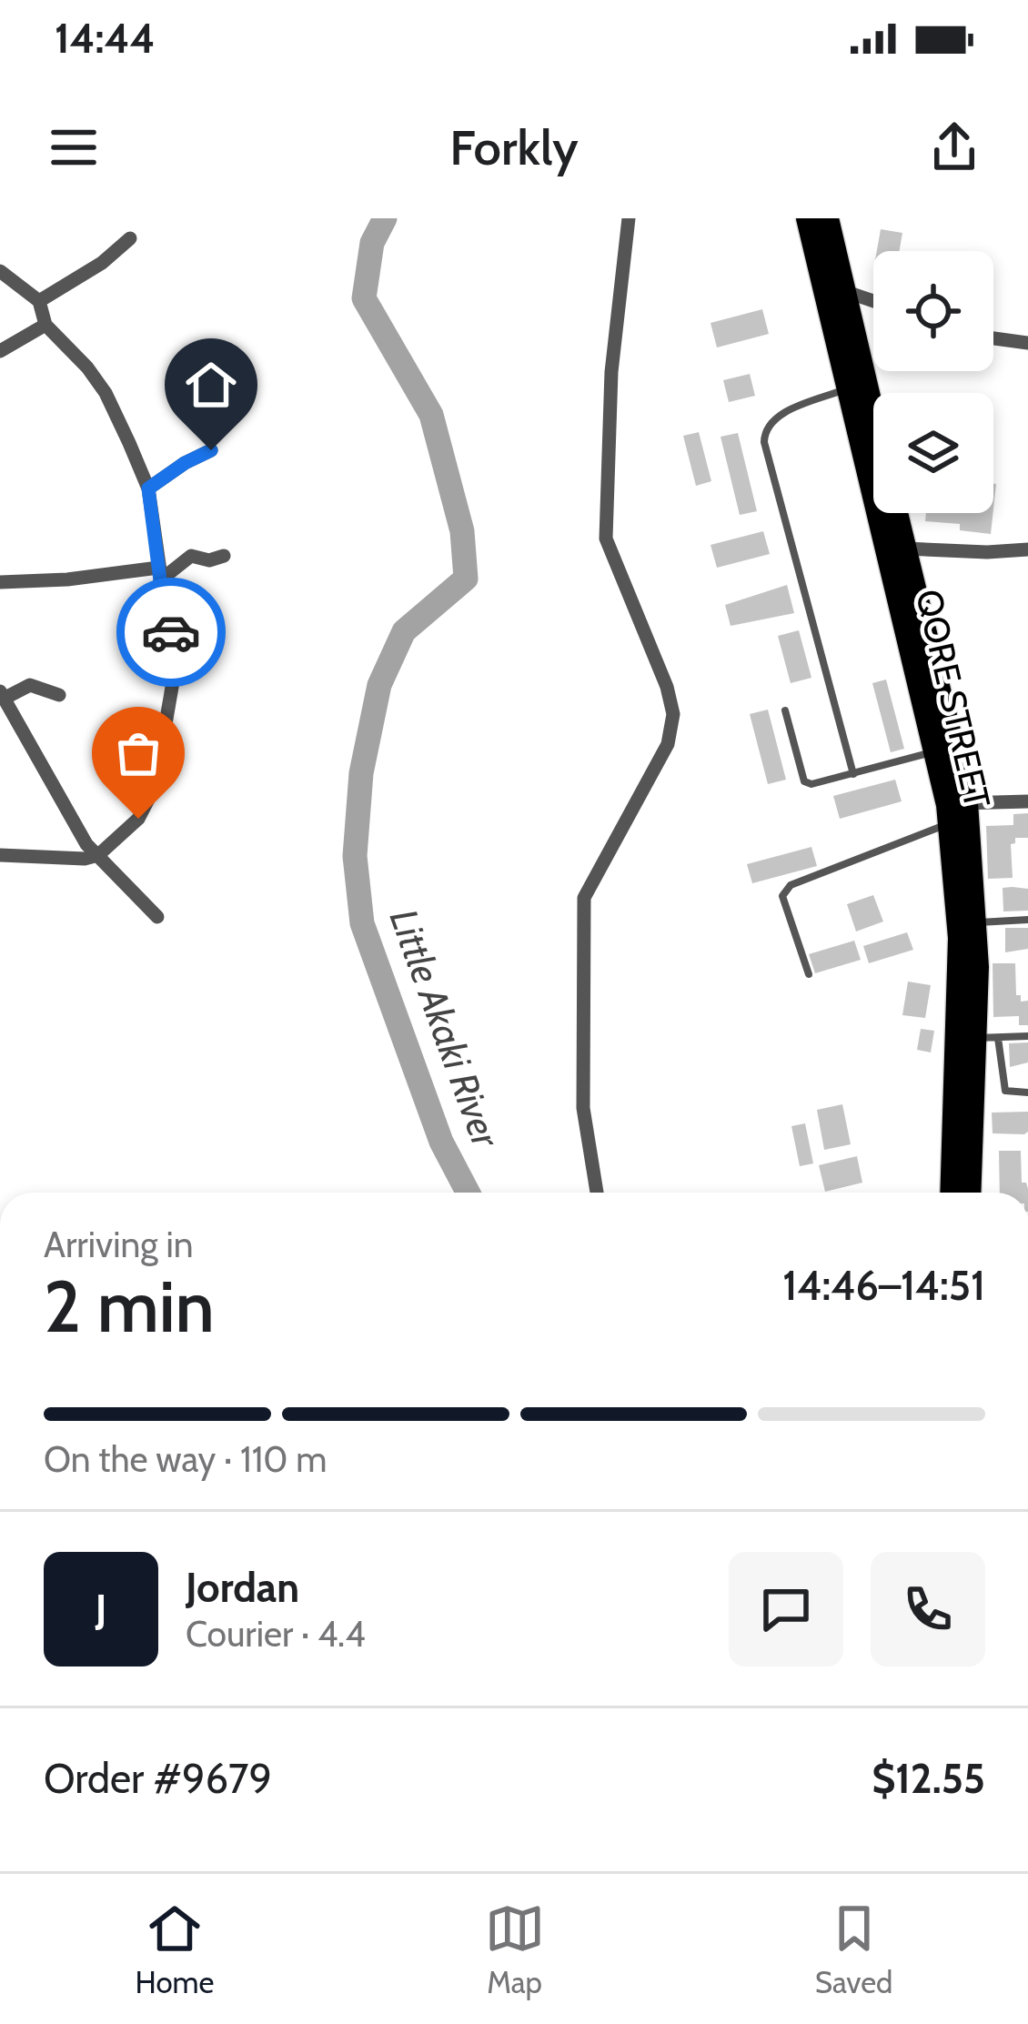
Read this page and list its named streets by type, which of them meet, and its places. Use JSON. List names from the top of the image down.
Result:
{
  "streets": {
    "main road": ["QORE STREET"]
  },
  "water": ["Little Akaki River"],
  "page": {
    "status": "14:44",
    "header": "Forkly",
    "heading": ["2 min", "Arriving in", "14:46–14:51"],
    "panel": [
      "Jordan",
      "Courier · 4.4",
      "Order #9679",
      "$12.55"
    ],
    "bar": "On the way · 110 m",
    "round": "J",
    "tabs": ["Home", "Map", "Saved"]
  }
}
